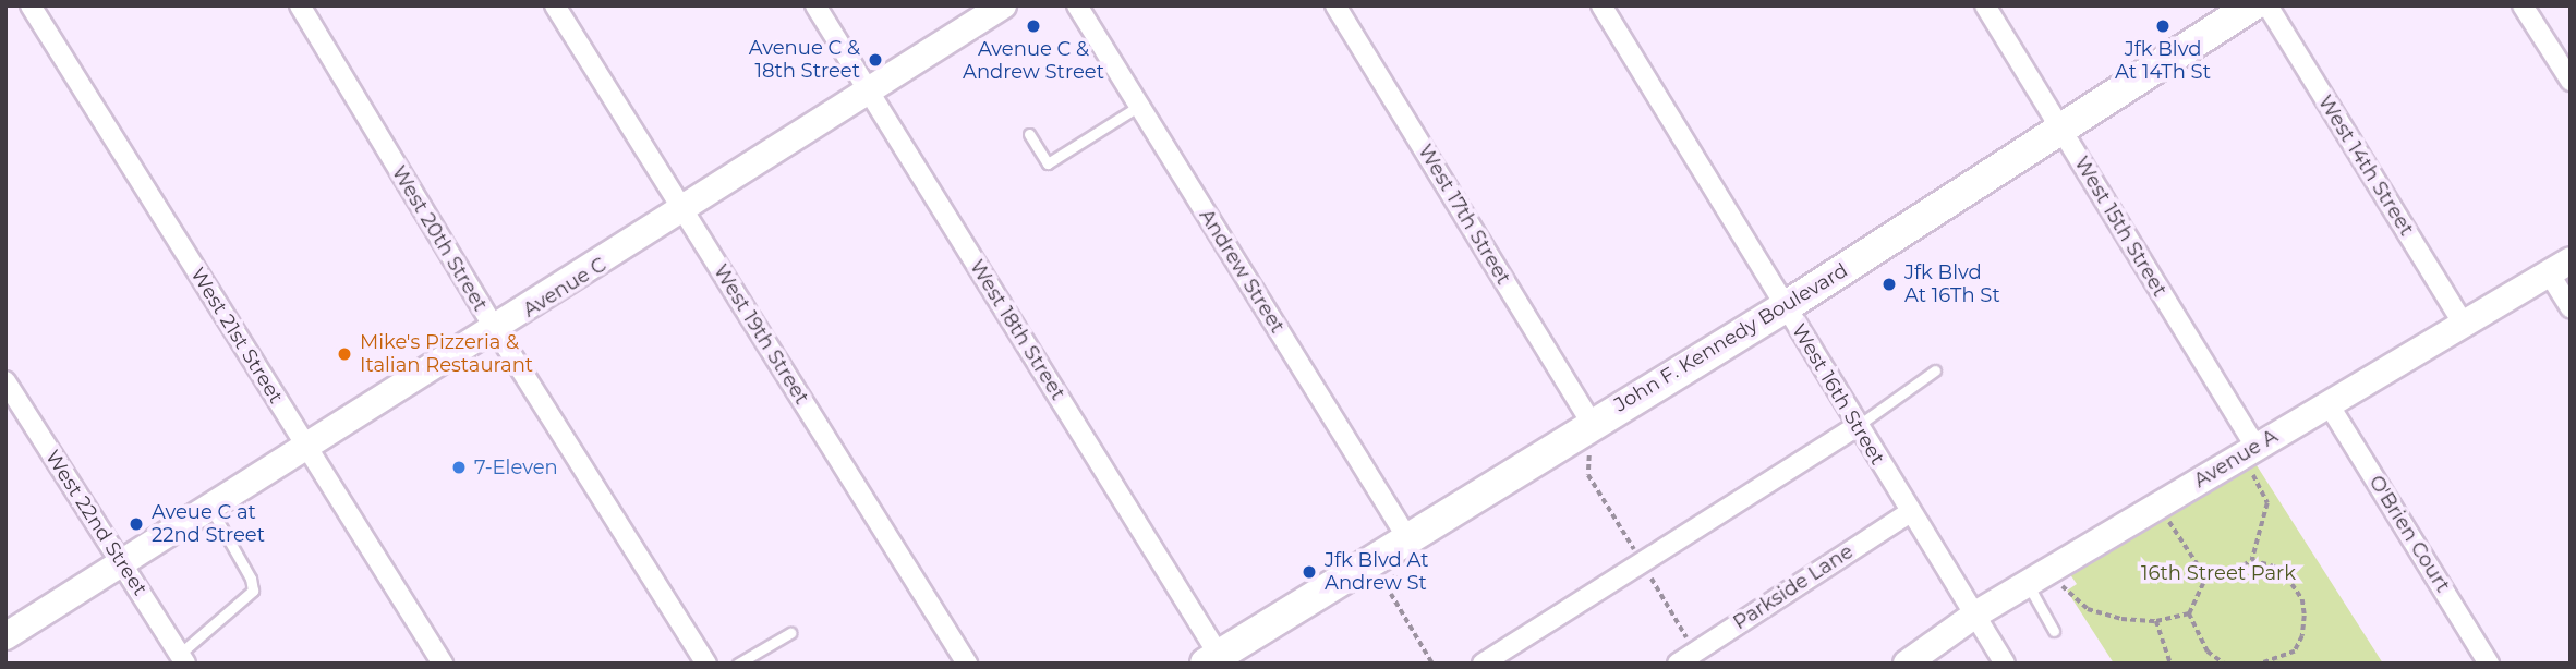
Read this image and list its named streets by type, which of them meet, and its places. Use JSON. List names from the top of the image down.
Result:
{
  "streets": {
    "main road": ["Avenue C", "John F. Kennedy Boulevard", "Avenue A"],
    "street": [
      "West 14th Street",
      "West 17th Street",
      "West 15th Street",
      "West 20th Street",
      "Andrew Street",
      "West 18th Street",
      "West 19th Street",
      "West 21st Street",
      "West 16th Street",
      "West 22nd Street",
      "O'Brien Court",
      "Parkside Lane"
    ]
  },
  "crossings": [
    ["West 14th Street", "Avenue A"],
    ["West 17th Street", "John F. Kennedy Boulevard"],
    ["West 15th Street", "John F. Kennedy Boulevard"],
    ["West 15th Street", "Avenue A"],
    ["West 20th Street", "Avenue C"],
    ["Andrew Street", "John F. Kennedy Boulevard"],
    ["Avenue C", "West 18th Street"],
    ["Avenue C", "West 19th Street"],
    ["Avenue C", "West 21st Street"],
    ["Avenue C", "West 22nd Street"],
    ["West 18th Street", "John F. Kennedy Boulevard"],
    ["John F. Kennedy Boulevard", "West 16th Street"],
    ["West 16th Street", "Avenue A"],
    ["West 16th Street", "Parkside Lane"],
    ["Avenue A", "O'Brien Court"]
  ],
  "parks": ["16th Street Park"],
  "places": [
    "Avenue C & Andrew Street",
    "Jfk Blvd At 14Th St",
    "Avenue C & 18th Street",
    "Jfk Blvd At 16Th St",
    "Mike's Pizzeria & Italian Restaurant",
    "7-Eleven",
    "Aveue C at 22nd Street",
    "Jfk Blvd At Andrew St"
  ]
}
